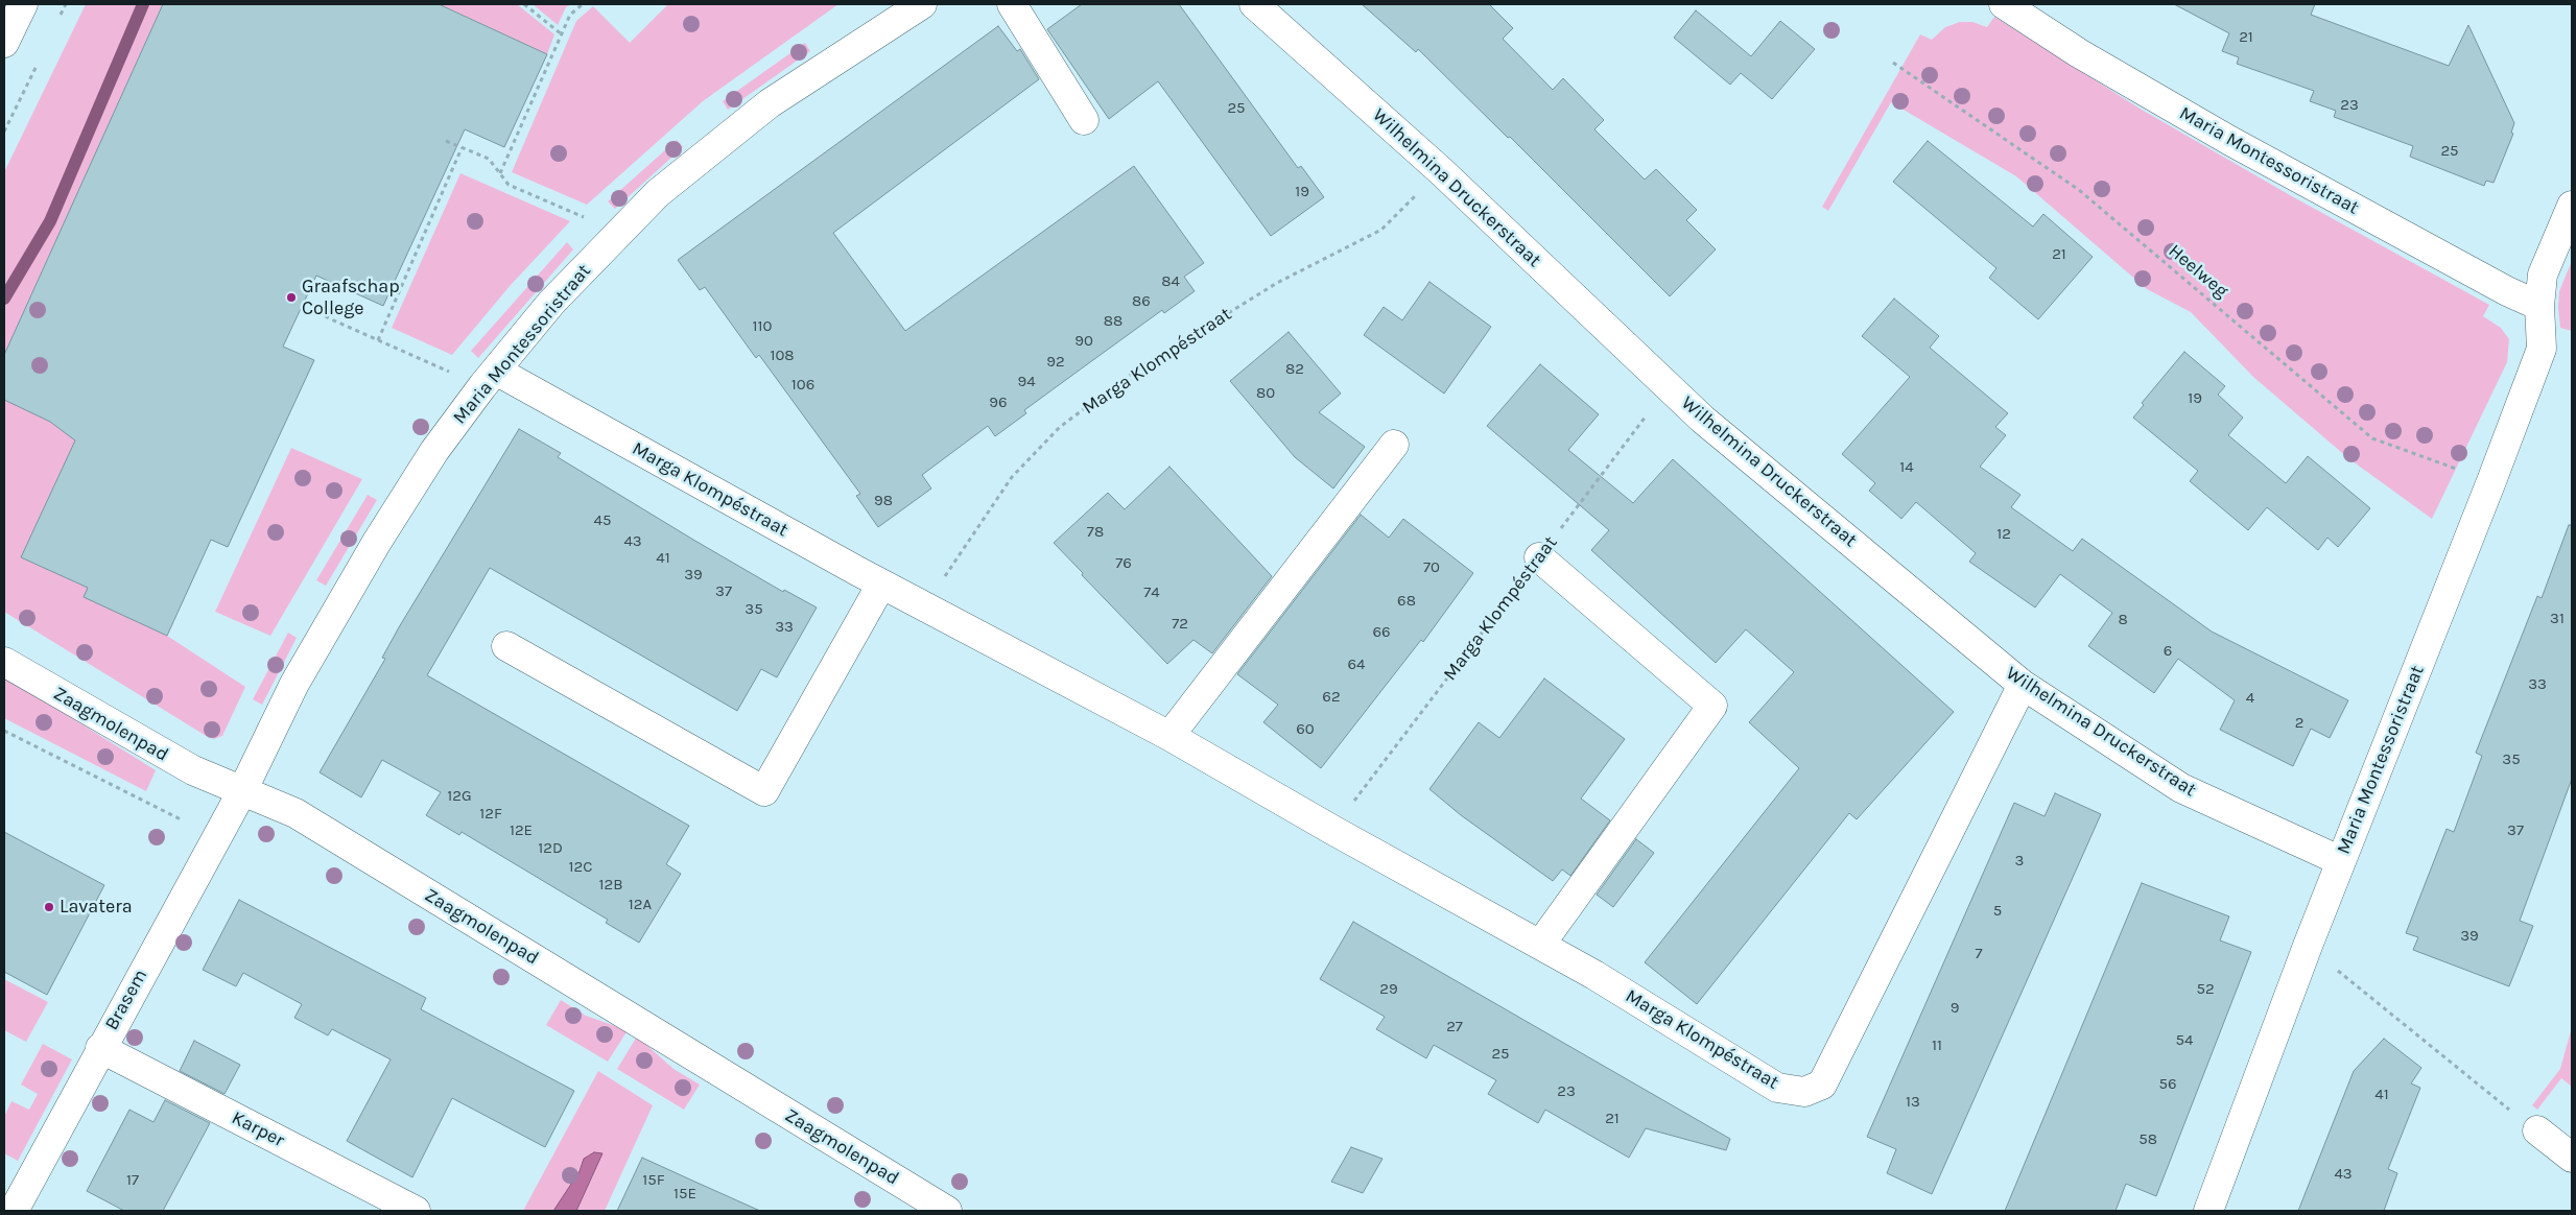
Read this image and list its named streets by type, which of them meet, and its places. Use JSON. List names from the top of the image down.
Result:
{
  "streets": {
    "street": [
      "Maria Montessoristraat",
      "Wilhelmina Druckerstraat",
      "Marga Klompéstraat",
      "Zaagmolenpad",
      "Brasem",
      "Karper"
    ],
    "path": ["Heelweg"]
  },
  "crossings": [
    ["Maria Montessoristraat", "Wilhelmina Druckerstraat"],
    ["Maria Montessoristraat", "Heelweg"],
    ["Maria Montessoristraat", "Marga Klompéstraat"],
    ["Maria Montessoristraat", "Zaagmolenpad"],
    ["Maria Montessoristraat", "Brasem"],
    ["Wilhelmina Druckerstraat", "Marga Klompéstraat"],
    ["Zaagmolenpad", "Brasem"],
    ["Brasem", "Karper"]
  ],
  "places": ["Graafschap College", "Lavatera"],
  "house_numbers": [
    "21",
    "23",
    "25",
    "25",
    "19",
    "21",
    "84",
    "86",
    "88",
    "110",
    "90",
    "108",
    "92",
    "82",
    "94",
    "106",
    "80",
    "19",
    "96",
    "14",
    "98",
    "45",
    "78",
    "12",
    "43",
    "41",
    "76",
    "70",
    "39",
    "37",
    "74",
    "68",
    "35",
    "31",
    "8",
    "72",
    "33",
    "66",
    "6",
    "64",
    "33",
    "62",
    "4",
    "2",
    "60",
    "35",
    "12G",
    "12F",
    "12E",
    "37",
    "12D",
    "3",
    "12C",
    "12B",
    "12A",
    "5",
    "39",
    "7",
    "29",
    "52",
    "9",
    "27",
    "54",
    "11",
    "25",
    "56",
    "23",
    "41",
    "13",
    "21",
    "58",
    "43",
    "17",
    "15F",
    "15E"
  ]
}
